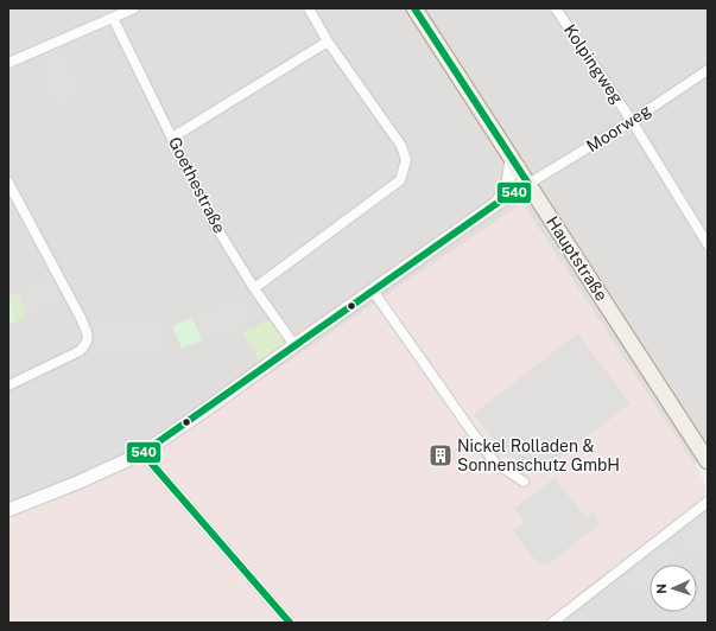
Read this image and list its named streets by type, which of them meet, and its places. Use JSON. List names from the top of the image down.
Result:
{
  "streets": {
    "main road": ["Hauptstraße"],
    "street": ["Kolpingweg", "Moorweg", "Goethestraße"]
  },
  "crossings": [
    ["Kolpingweg", "Moorweg"],
    ["Moorweg", "Hauptstraße"]
  ],
  "places": {
    "building": ["Nickel Rolladen & Sonnenschutz GmbH"]
  },
  "lines": ["transit line 540"],
  "north": "left"
}
